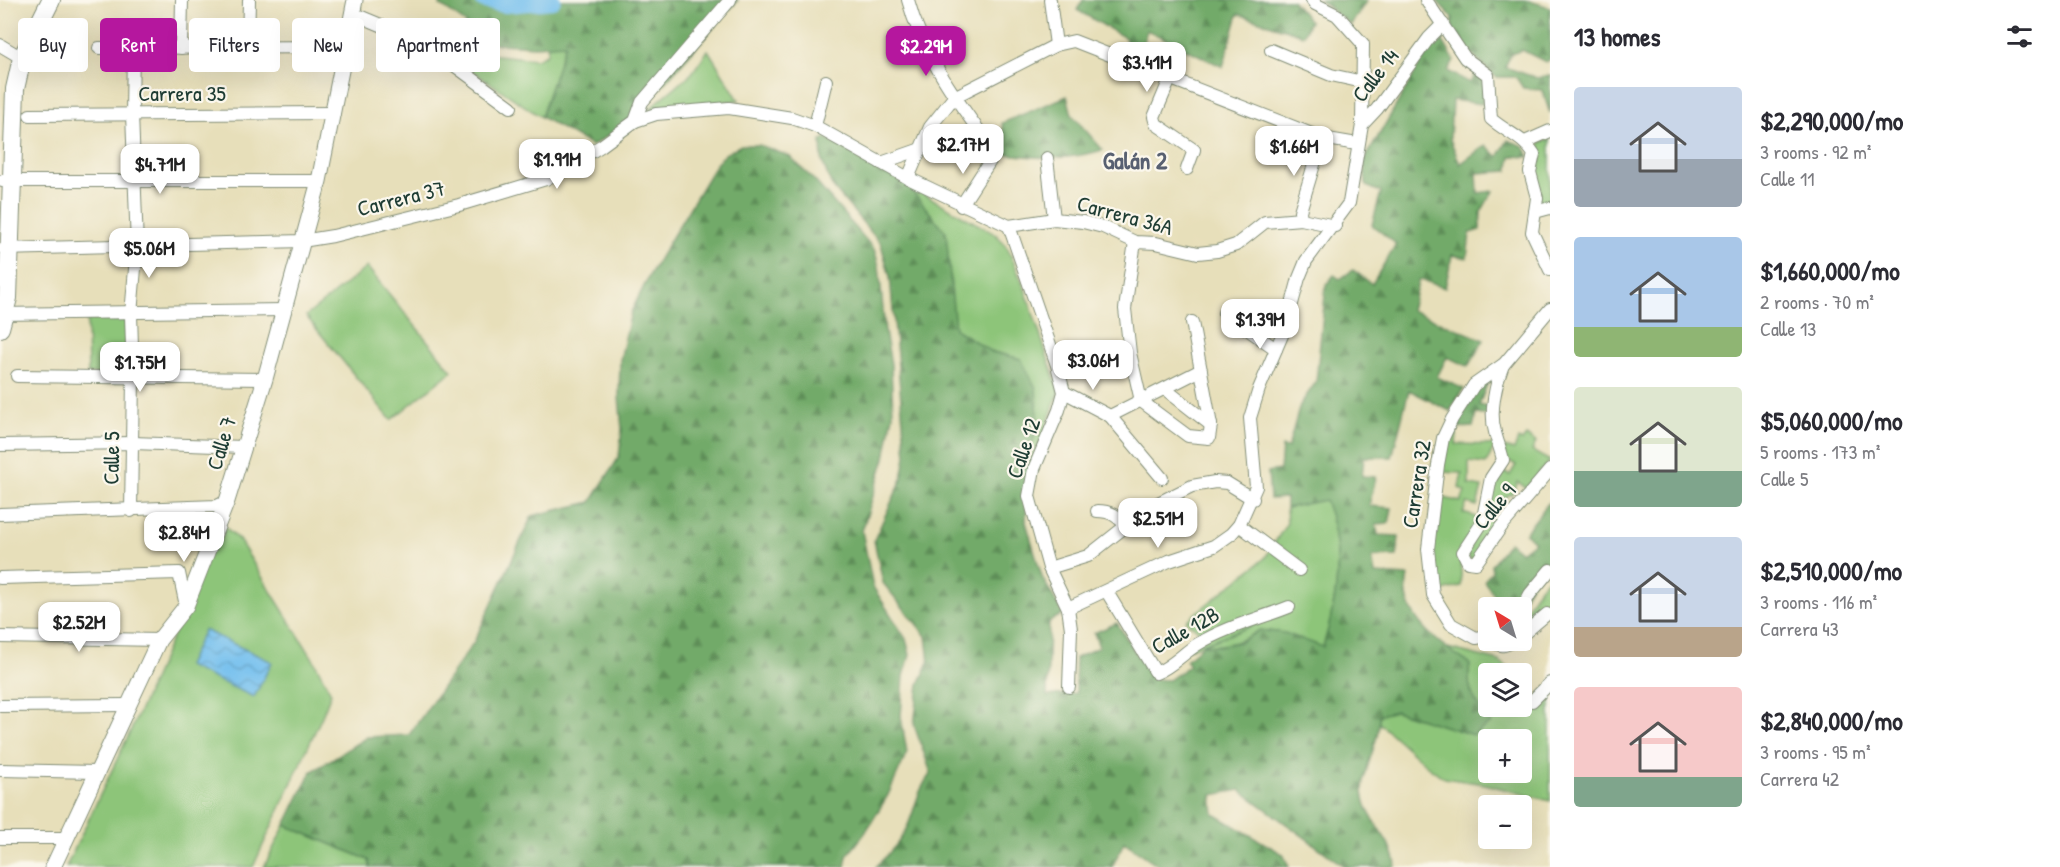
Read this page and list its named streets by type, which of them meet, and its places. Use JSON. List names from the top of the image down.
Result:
{
  "streets": {
    "street": [
      "Calle 14",
      "Carrera 35",
      "Carrera 37",
      "Carrera 36A",
      "Calle 7",
      "Calle 12",
      "Calle 5",
      "Carrera 32",
      "Calle 9",
      "Calle 12B"
    ]
  },
  "crossings": [
    ["Calle 14", "Carrera 36A"],
    ["Carrera 35", "Calle 7"],
    ["Carrera 35", "Calle 5"],
    ["Carrera 37", "Calle 7"],
    ["Carrera 37", "Calle 5"],
    ["Carrera 32", "Calle 9"]
  ],
  "districts": ["Galán 2"],
  "north": "top left",
  "page": {
    "heading": "13 homes",
    "chip": [
      "Buy",
      "Rent",
      "Filters",
      "New",
      "Apartment"
    ],
    "price": [
      "$2.29M",
      "$3.41M",
      "$2.17M",
      "$1.66M",
      "$1.91M",
      "$4.71M",
      "$5.06M",
      "$1.39M",
      "$3.06M",
      "$1.75M",
      "$2.51M",
      "$2.84M",
      "$2.52M"
    ],
    "list": [
      {
        "name": "$2,290,000/mo",
        "note": "3 rooms · 92 m² · Calle 11"
      },
      {
        "name": "$1,660,000/mo",
        "note": "2 rooms · 70 m² · Calle 13"
      },
      {
        "name": "$5,060,000/mo",
        "note": "5 rooms · 173 m² · Calle 5"
      },
      {
        "name": "$2,510,000/mo",
        "note": "3 rooms · 116 m² · Carrera 43"
      },
      {
        "name": "$2,840,000/mo",
        "note": "3 rooms · 95 m² · Carrera 42"
      }
    ],
    "map_buttons": ["+", "−"]
  }
}
